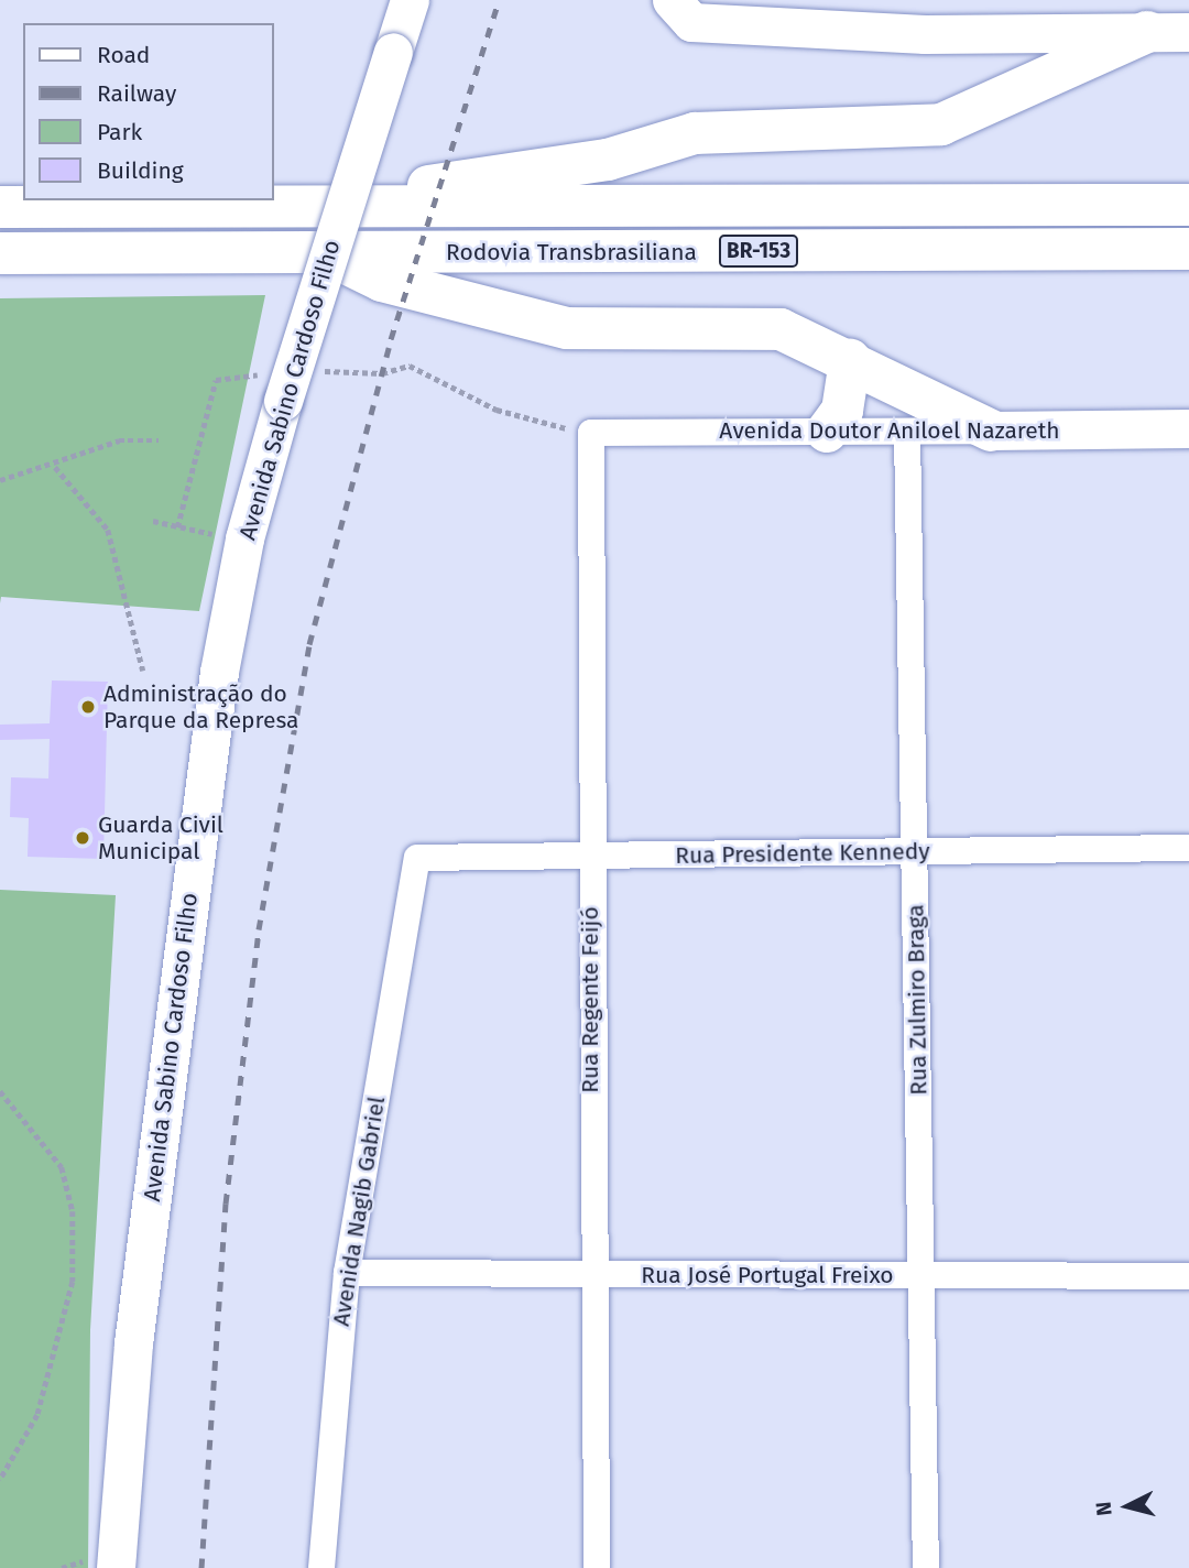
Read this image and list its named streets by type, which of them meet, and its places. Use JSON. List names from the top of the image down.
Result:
{
  "streets": {
    "highway": ["BR-153", "Rodovia Transbrasiliana"],
    "main road": ["Avenida Sabino Cardoso Filho", "Avenida Doutor Aniloel Nazareth"],
    "street": [
      "Rua Presidente Kennedy",
      "Rua Regente Feijó",
      "Rua Zulmiro Braga",
      "Avenida Nagib Gabriel",
      "Rua José Portugal Freixo"
    ]
  },
  "crossings": [
    ["Avenida Doutor Aniloel Nazareth", "Rua Regente Feijó"],
    ["Avenida Doutor Aniloel Nazareth", "Rua Zulmiro Braga"],
    ["Rua Presidente Kennedy", "Rua Regente Feijó"],
    ["Rua Presidente Kennedy", "Rua Zulmiro Braga"],
    ["Rua Presidente Kennedy", "Avenida Nagib Gabriel"],
    ["Rua Regente Feijó", "Rua José Portugal Freixo"],
    ["Rua Zulmiro Braga", "Rua José Portugal Freixo"],
    ["Avenida Nagib Gabriel", "Rua José Portugal Freixo"]
  ],
  "places": ["Administração do Parque da Represa", "Guarda Civil Municipal"],
  "legend": [
    "Road",
    "Railway",
    "Park",
    "Building"
  ],
  "north": "left"
}
